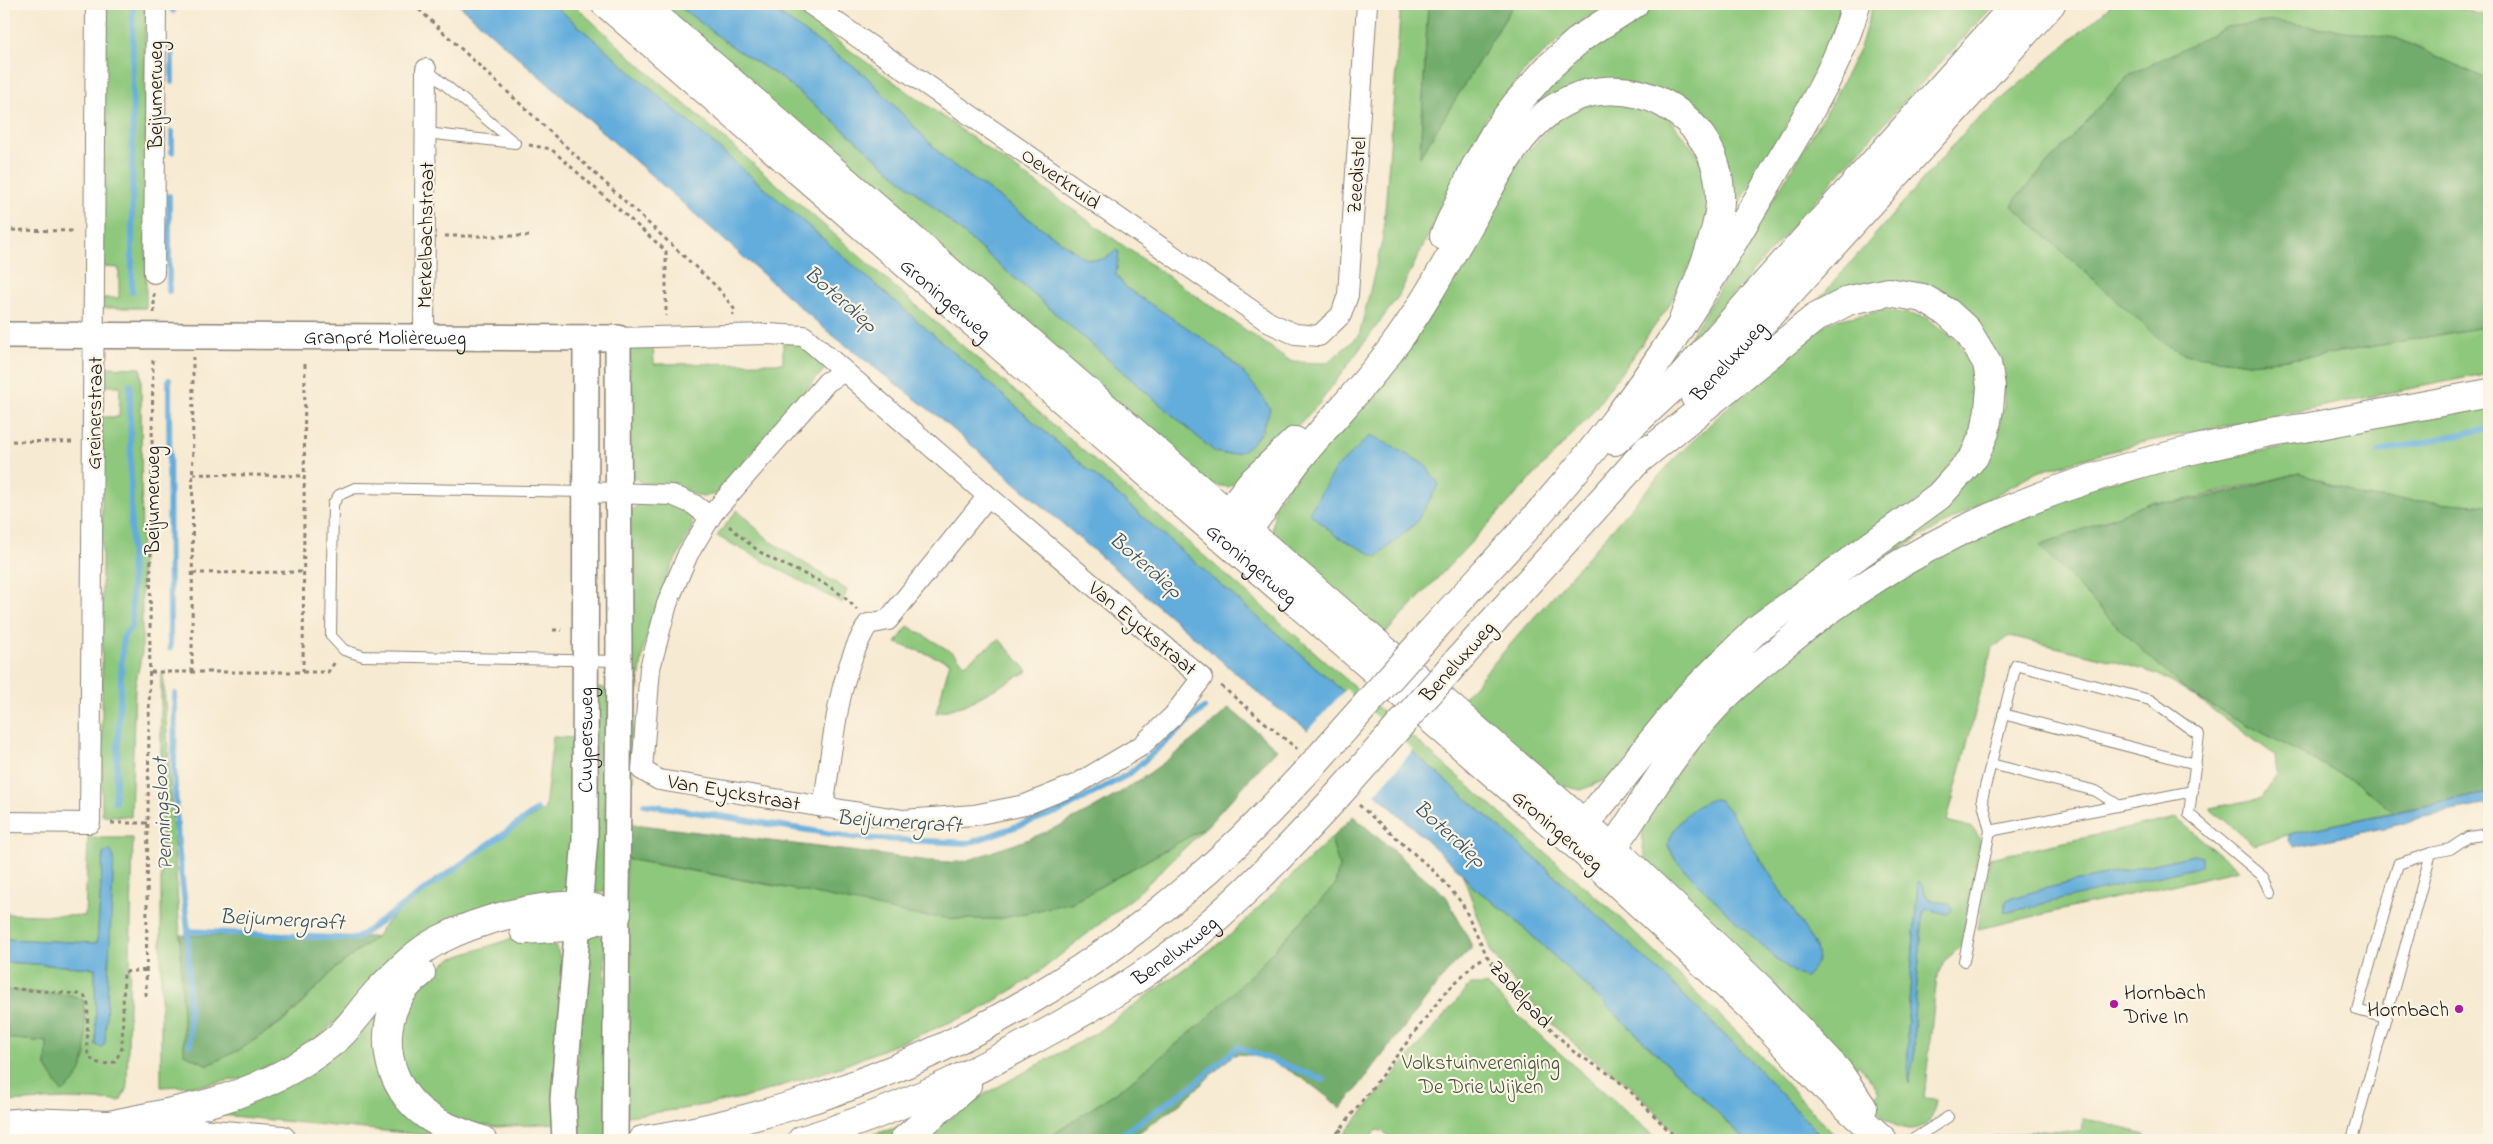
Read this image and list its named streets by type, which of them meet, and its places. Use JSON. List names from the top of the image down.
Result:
{
  "streets": {
    "main road": ["Groningerweg", "Beneluxweg"],
    "street": [
      "Beijumerweg",
      "Zeedistel",
      "Oeverkruid",
      "Merkelbachstraat",
      "Granpré Molièreweg",
      "Greinerstraat",
      "Van Eyckstraat",
      "Cuypersweg"
    ],
    "path": ["Zadelpad"]
  },
  "crossings": [
    ["Beijumerweg", "Granpré Molièreweg"],
    ["Zeedistel", "Oeverkruid"],
    ["Merkelbachstraat", "Granpré Molièreweg"],
    ["Granpré Molièreweg", "Greinerstraat"],
    ["Granpré Molièreweg", "Van Eyckstraat"],
    ["Granpré Molièreweg", "Cuypersweg"]
  ],
  "water": ["Boterdiep", "Penningsloot", "Beijumergraft"],
  "parks": ["Volkstuinvereniging De Drie Wijken"],
  "places": ["Hornbach Drive In", "Hornbach"]
}
